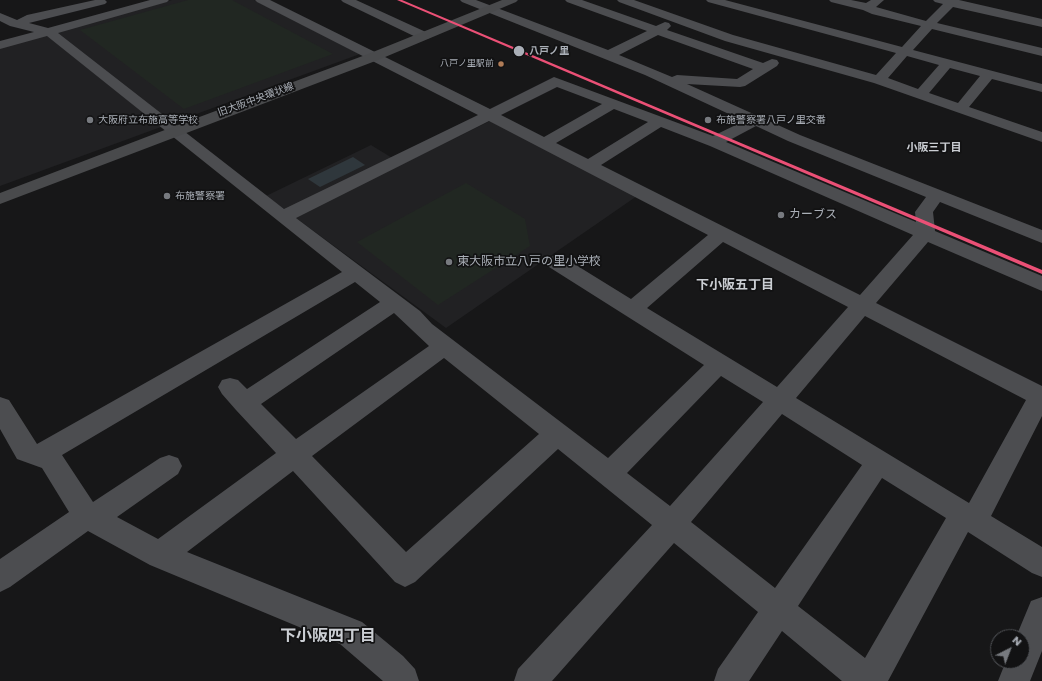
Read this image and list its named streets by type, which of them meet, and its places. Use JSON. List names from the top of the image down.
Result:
{
  "streets": {
    "main road": ["旧大阪中央環状線"]
  },
  "districts": ["小阪三丁目", "下小阪五丁目", "下小阪四丁目"],
  "places": [
    "八戸ノ里",
    "八戸ノ里駅前",
    "大阪府立布施高等学校",
    "布施警察署八戸ノ里交番",
    "布施警察署",
    "カーブス",
    "東大阪市立八戸の里小学校"
  ],
  "north": "top right"
}
